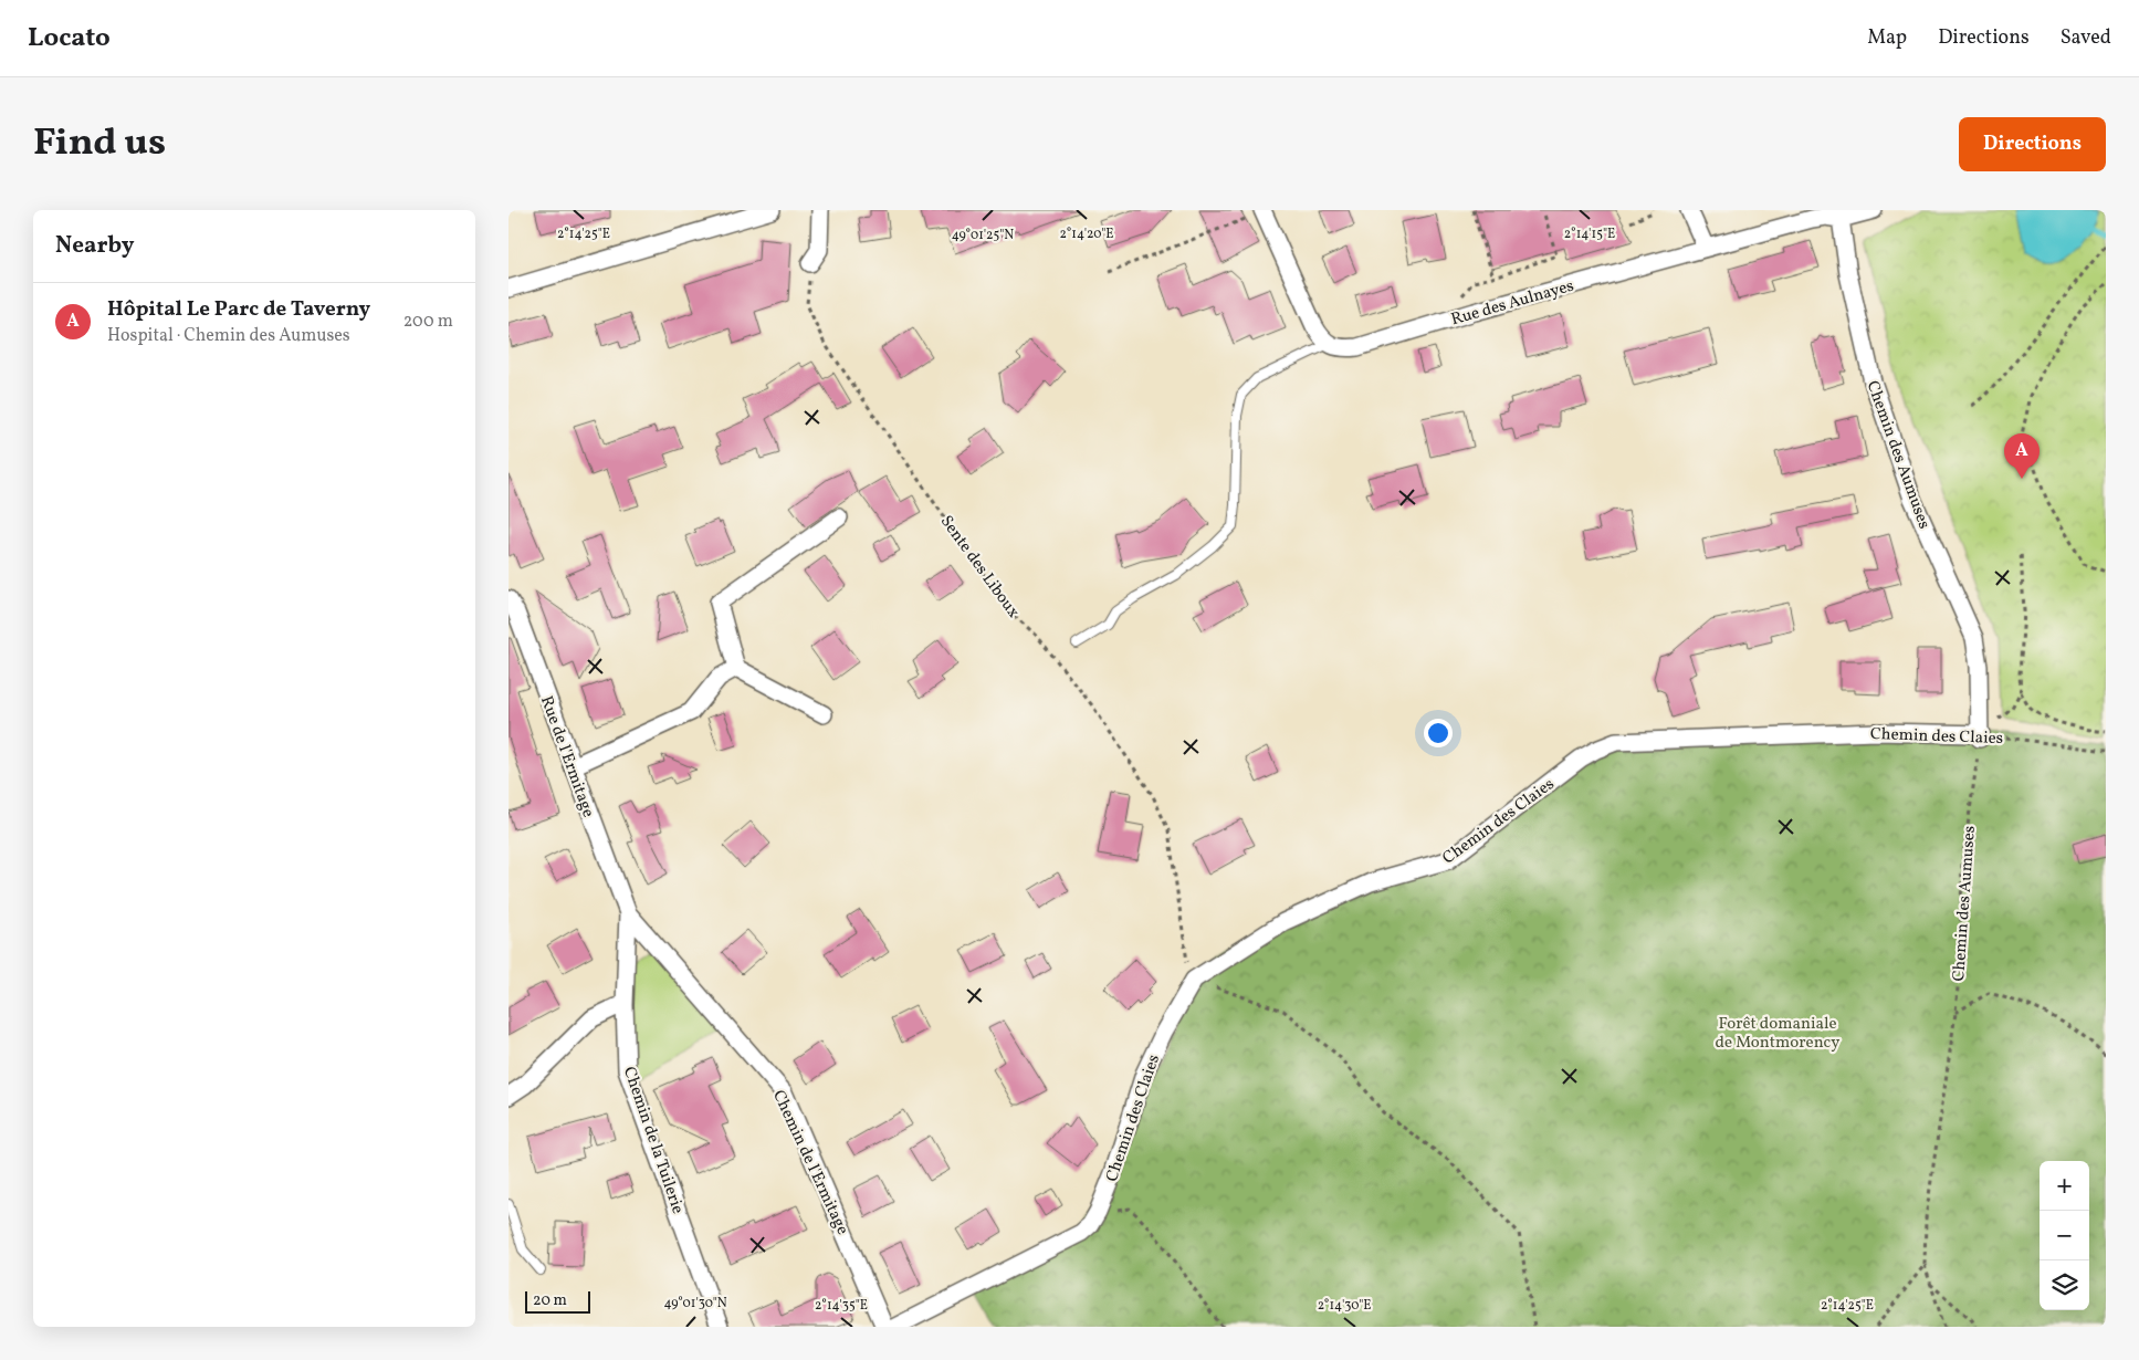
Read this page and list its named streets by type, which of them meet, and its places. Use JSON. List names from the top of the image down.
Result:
{
  "streets": {
    "street": [
      "Rue des Aulnayes",
      "Chemin des Aumuses",
      "Chemin des Claies",
      "Rue de l'Ermitage",
      "Chemin de la Tuilerie",
      "Chemin de l'Ermitage"
    ],
    "path": ["Sente des Liboux"]
  },
  "crossings": [
    ["Rue des Aulnayes", "Chemin des Aumuses"],
    ["Chemin des Aumuses", "Chemin des Claies"],
    ["Sente des Liboux", "Chemin des Claies"],
    ["Rue de l'Ermitage", "Chemin de la Tuilerie"],
    ["Rue de l'Ermitage", "Chemin de l'Ermitage"],
    ["Chemin de la Tuilerie", "Chemin de l'Ermitage"]
  ],
  "parks": ["Forêt domaniale de Montmorency"],
  "scale_bar": "20 m",
  "page": {
    "header": "Locato",
    "nav": ["Map", "Directions", "Saved"],
    "title": "Find us",
    "buttons": "Directions",
    "heading": "Nearby",
    "list": [
      {
        "mark": "A",
        "name": "Hôpital Le Parc de Taverny",
        "note": "Hospital · Chemin des Aumuses",
        "value": "200 m"
      }
    ],
    "pins": "A",
    "map_buttons": ["+", "−"],
    "scale": "20 m"
  },
  "coordinates": [
    "2°14'25\"E",
    "2°14'20\"E",
    "2°14'15\"E",
    "49°01'25\"N",
    "49°01'30\"N",
    "2°14'35\"E",
    "2°14'30\"E"
  ]
}
